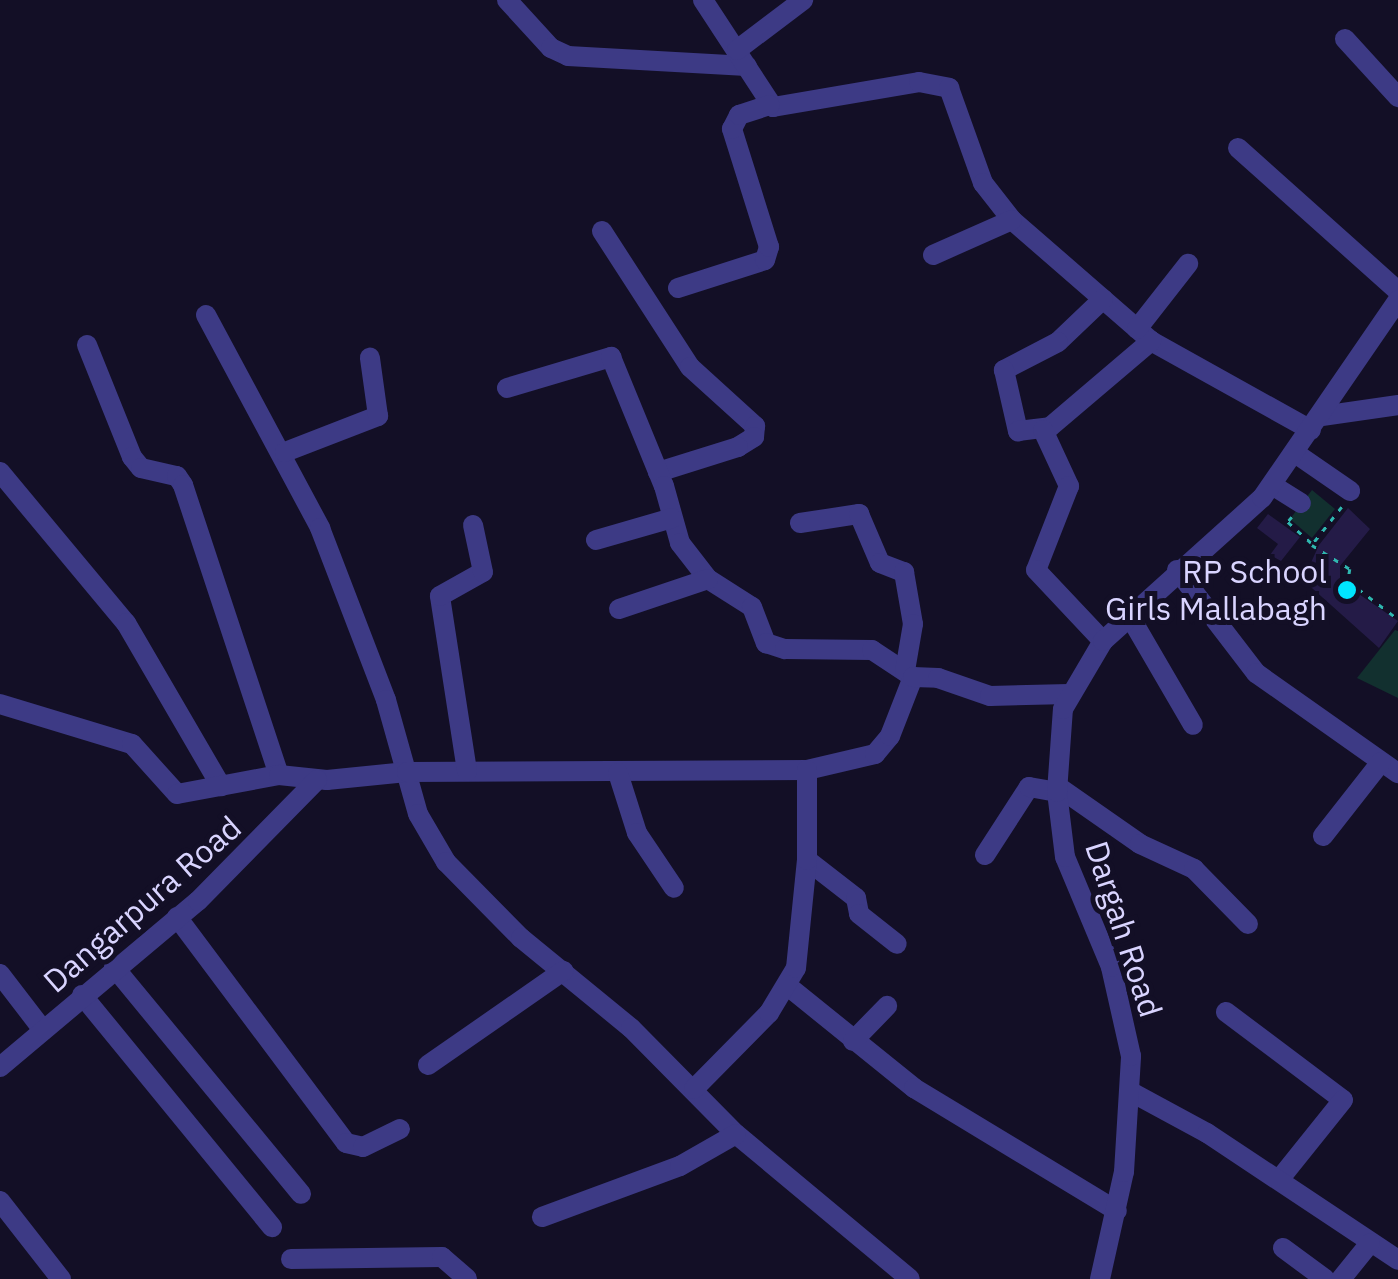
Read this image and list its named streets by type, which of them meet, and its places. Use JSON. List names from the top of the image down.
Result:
{
  "streets": {
    "street": ["Dangarpura Road", "Dargah Road"]
  },
  "places": ["RP School Girls Mallabagh"]
}
